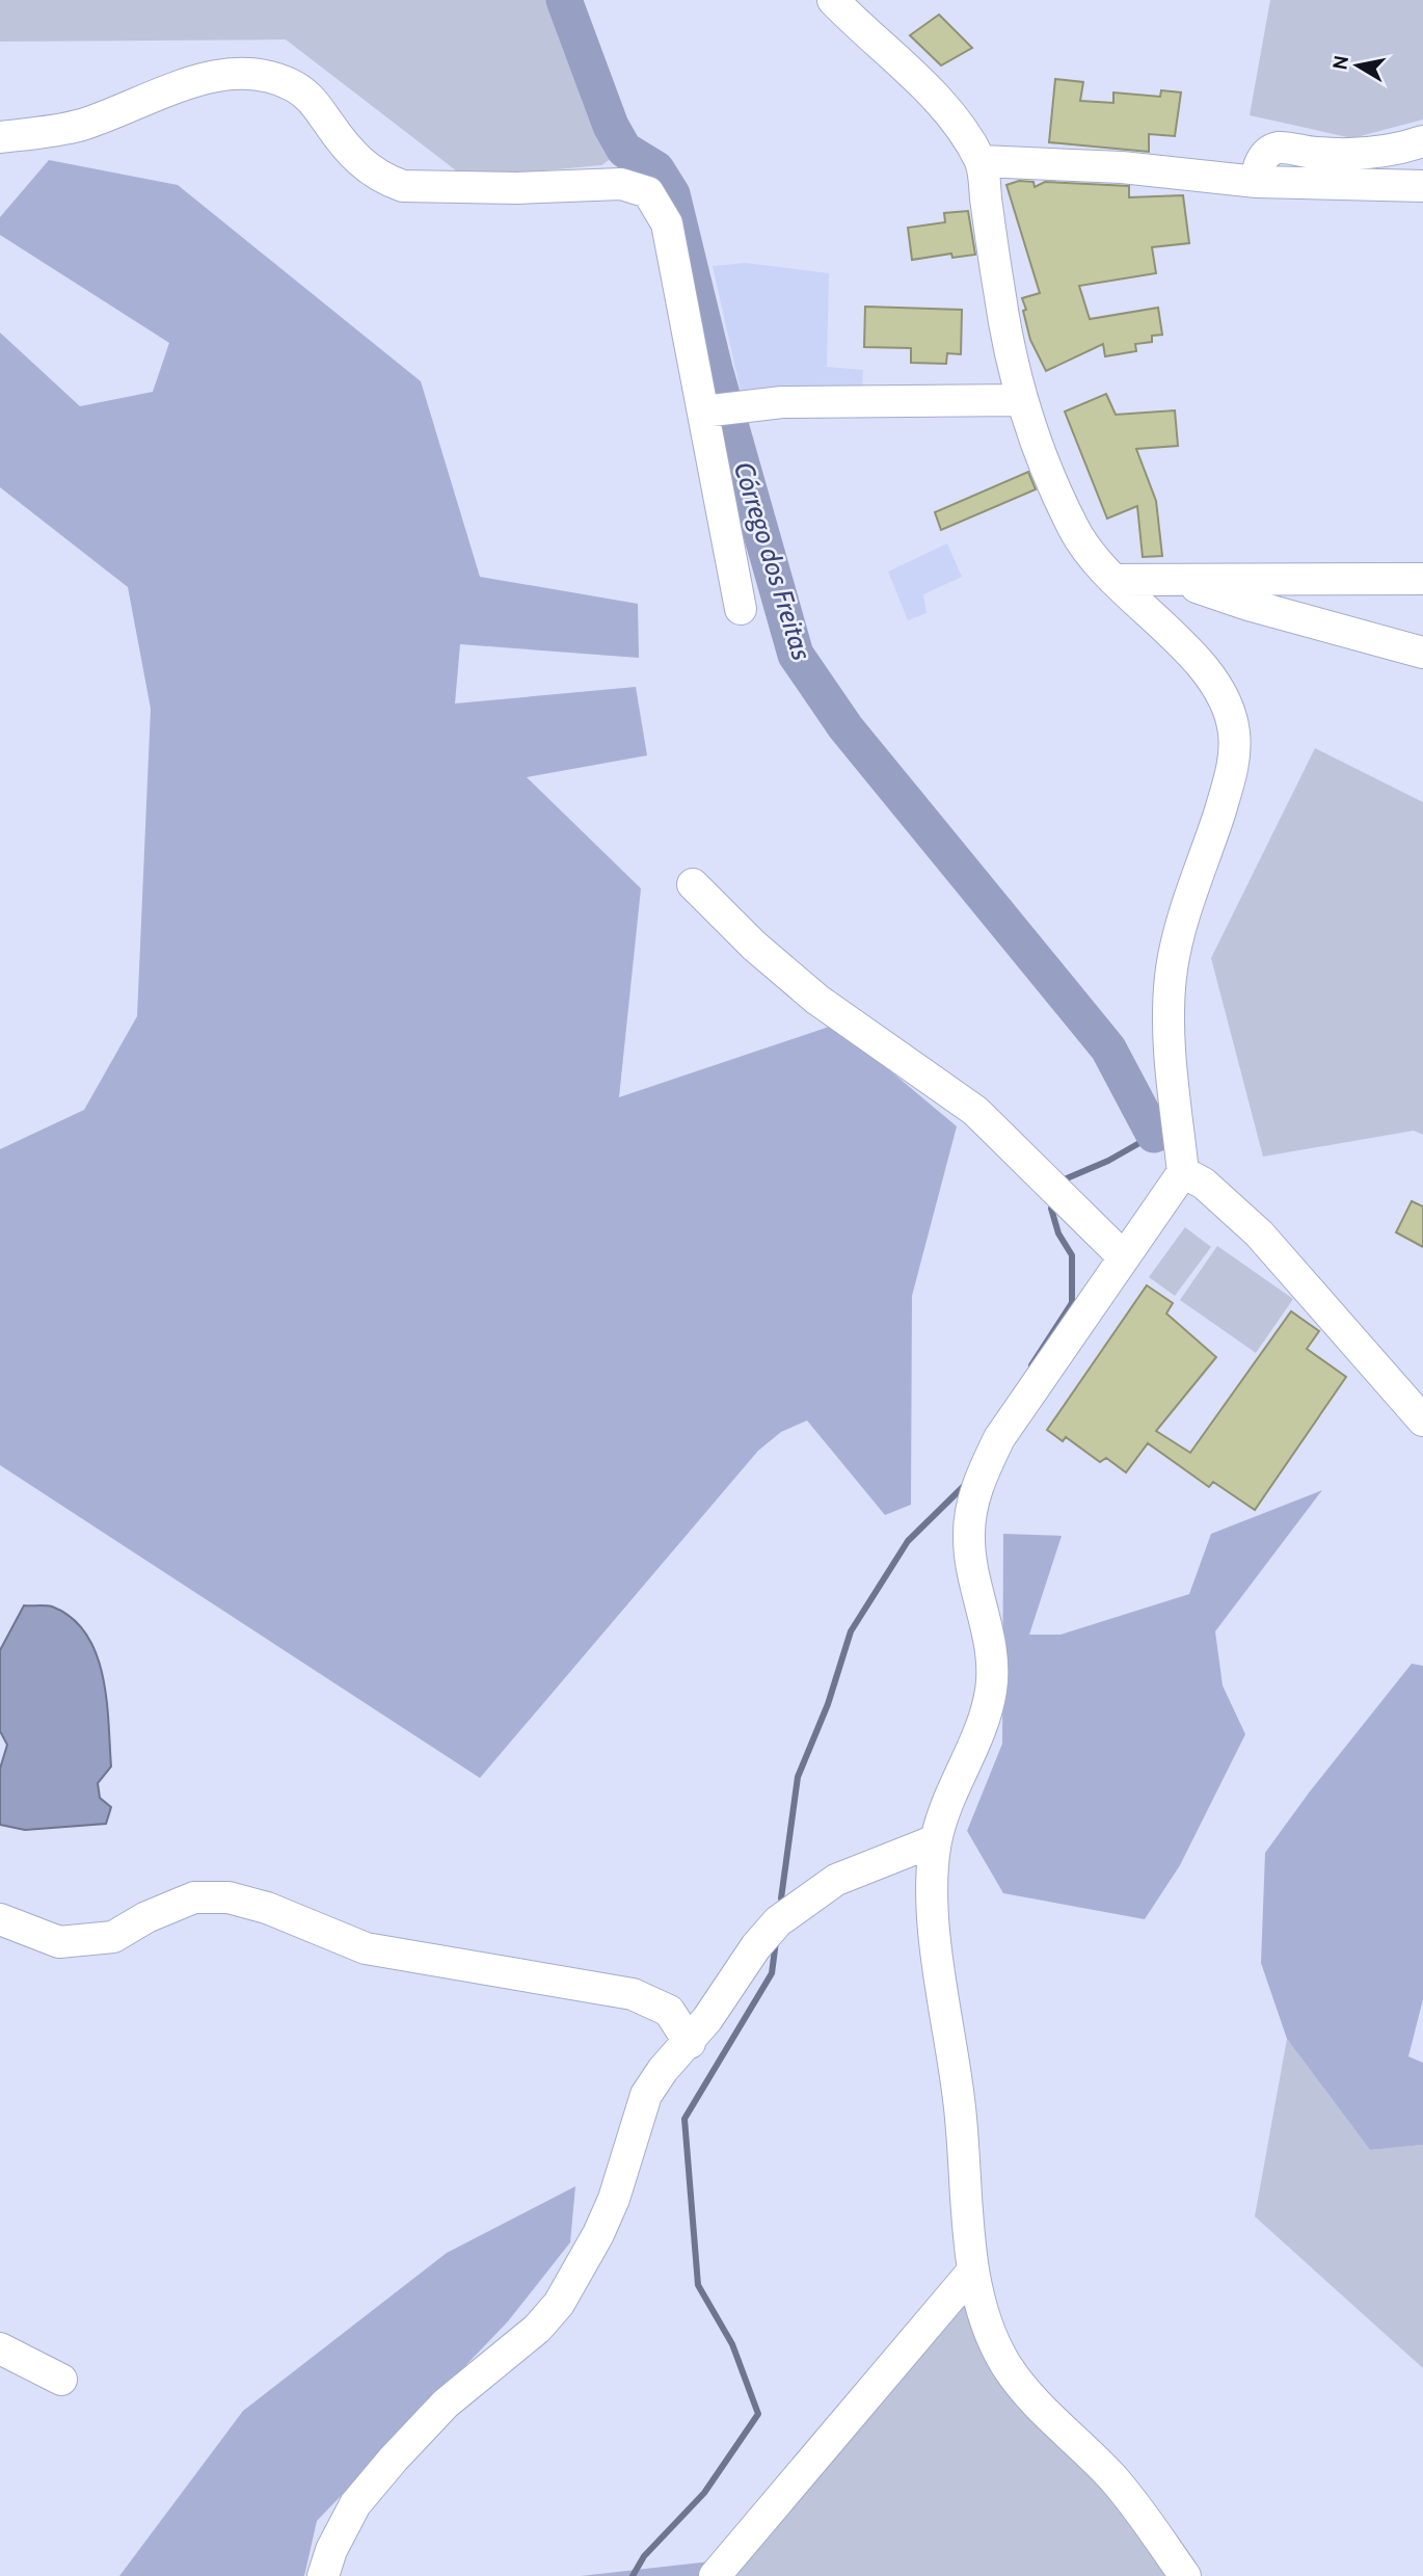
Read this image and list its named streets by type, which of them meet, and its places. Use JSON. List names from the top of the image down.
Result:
{
  "water": ["Córrego dos Freitas"],
  "north": "left"
}
